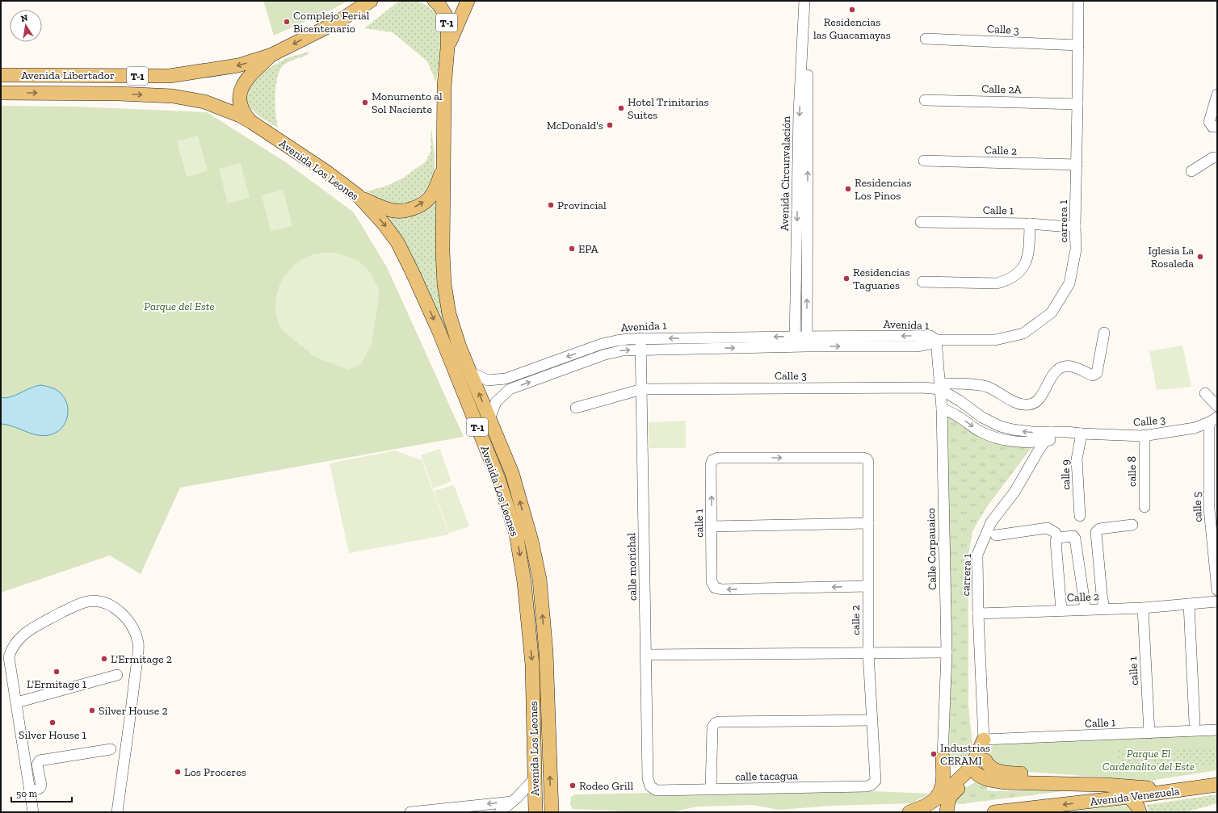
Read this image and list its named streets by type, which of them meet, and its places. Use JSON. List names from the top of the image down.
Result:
{
  "streets": {
    "main road": [
      "T-1",
      "Avenida Libertador",
      "Avenida Los Leones",
      "Avenida Venezuela"
    ],
    "street": [
      "Calle 3",
      "Calle 2A",
      "Calle 2",
      "Avenida Circunvalación",
      "Calle 1",
      "carrera 1",
      "Avenida 1",
      "calle 8",
      "calle 9",
      "calle 5",
      "calle 1",
      "Calle Corpauaico",
      "calle morichal",
      "calle 2",
      "calle tacagua"
    ]
  },
  "crossings": [
    ["T-1", "Avenida Libertador"],
    ["T-1", "Avenida Los Leones"],
    ["Calle 3", "carrera 1"],
    ["Calle 3", "calle 8"],
    ["Calle 3", "calle 9"],
    ["Calle 3", "calle 5"],
    ["Calle 3", "Calle Corpauaico"],
    ["Calle 3", "calle morichal"],
    ["Avenida Libertador", "Avenida Los Leones"],
    ["Calle 2A", "carrera 1"],
    ["Calle 2", "carrera 1"],
    ["Calle 2", "calle 1"],
    ["Avenida Los Leones", "Avenida 1"],
    ["Avenida Circunvalación", "Avenida 1"],
    ["Calle 1", "carrera 1"],
    ["Calle 1", "calle 1"],
    ["carrera 1", "Avenida 1"],
    ["carrera 1", "Calle Corpauaico"],
    ["Avenida 1", "Calle Corpauaico"],
    ["Avenida 1", "calle morichal"],
    ["calle 1", "calle 2"],
    ["calle morichal", "calle tacagua"],
    ["calle 2", "calle tacagua"]
  ],
  "parks": ["Parque del Este", "Parque El Cardenalito del Este"],
  "places": [
    "Residencias las Guacamayas",
    "Complejo Ferial Bicentenario",
    "Monumento al Sol Naciente",
    "Hotel Trinitarias Suites",
    "McDonald's",
    "Residencias Los Pinos",
    "Provincial",
    "EPA",
    "Iglesia La Rosaleda",
    "Residencias Taguanes",
    "L'Ermitage 2",
    "L'Ermitage 1",
    "Silver House 2",
    "Silver House 1",
    "Industrias CERAMI",
    "Los Proceres",
    "Rodeo Grill"
  ],
  "scale_bar": "50 m",
  "north": "top"
}
